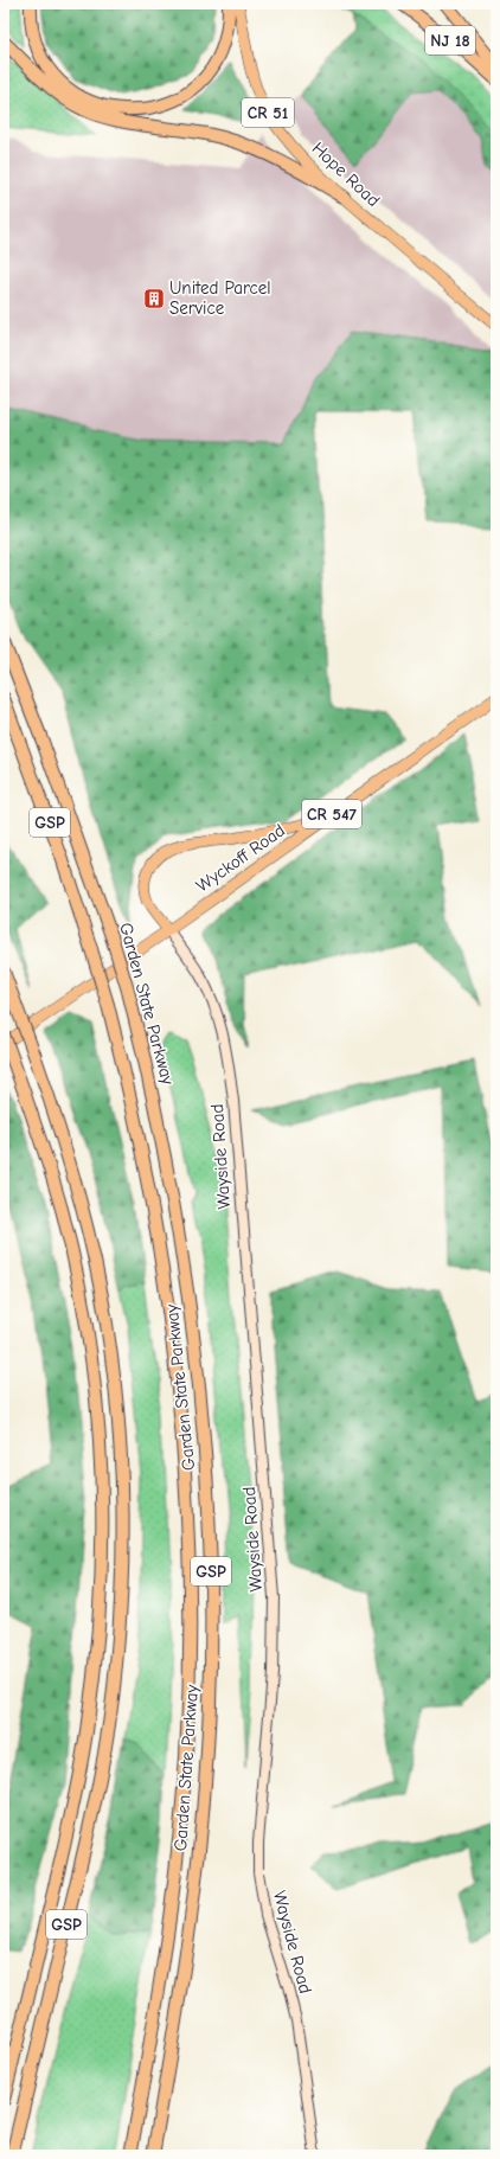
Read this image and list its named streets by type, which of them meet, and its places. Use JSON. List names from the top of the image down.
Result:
{
  "streets": {
    "highway": ["NJ 18", "GSP", "Garden State Parkway"],
    "main road": [
      "CR 51",
      "Hope Road",
      "CR 547",
      "Wyckoff Road"
    ],
    "street": ["Wayside Road"]
  },
  "crossings": [
    ["Wyckoff Road", "Wayside Road"]
  ],
  "places": {
    "building": ["United Parcel Service"]
  }
}
